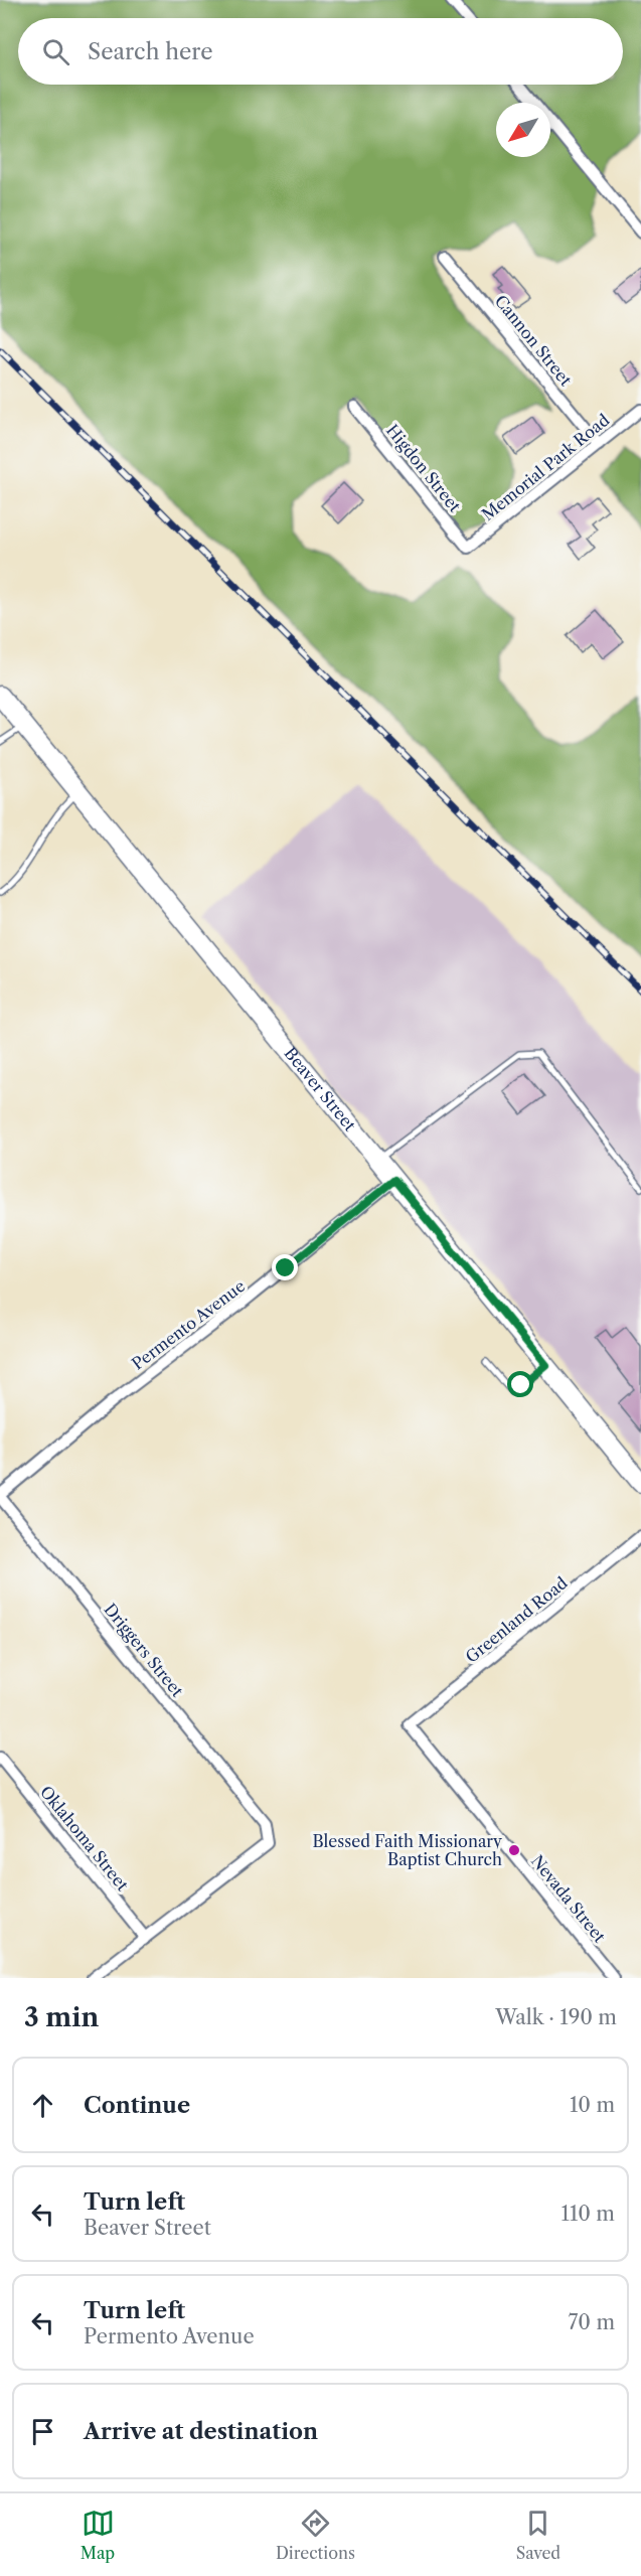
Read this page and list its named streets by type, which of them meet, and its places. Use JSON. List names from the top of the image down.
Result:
{
  "streets": {
    "main road": ["Beaver Street"],
    "street": [
      "Cannon Street",
      "Memorial Park Road",
      "Higdon Street",
      "Permento Avenue",
      "Greenland Road",
      "Driggers Street",
      "Oklahoma Street",
      "Nevada Street"
    ]
  },
  "crossings": [
    ["Cannon Street", "Memorial Park Road"],
    ["Memorial Park Road", "Higdon Street"],
    ["Beaver Street", "Permento Avenue"],
    ["Permento Avenue", "Driggers Street"],
    ["Greenland Road", "Nevada Street"],
    ["Driggers Street", "Oklahoma Street"]
  ],
  "places": ["Blessed Faith Missionary Baptist Church"],
  "north": "bottom left",
  "page": {
    "search": "Search here",
    "heading": ["3 min", "Walk · 190 m"],
    "list": [
      ["Continue", "10 m"],
      ["Turn left", "Beaver Street", "110 m"],
      ["Turn left", "Permento Avenue", "70 m"],
      "Arrive at destination"
    ],
    "nav": ["Map", "Directions", "Saved"]
  }
}
